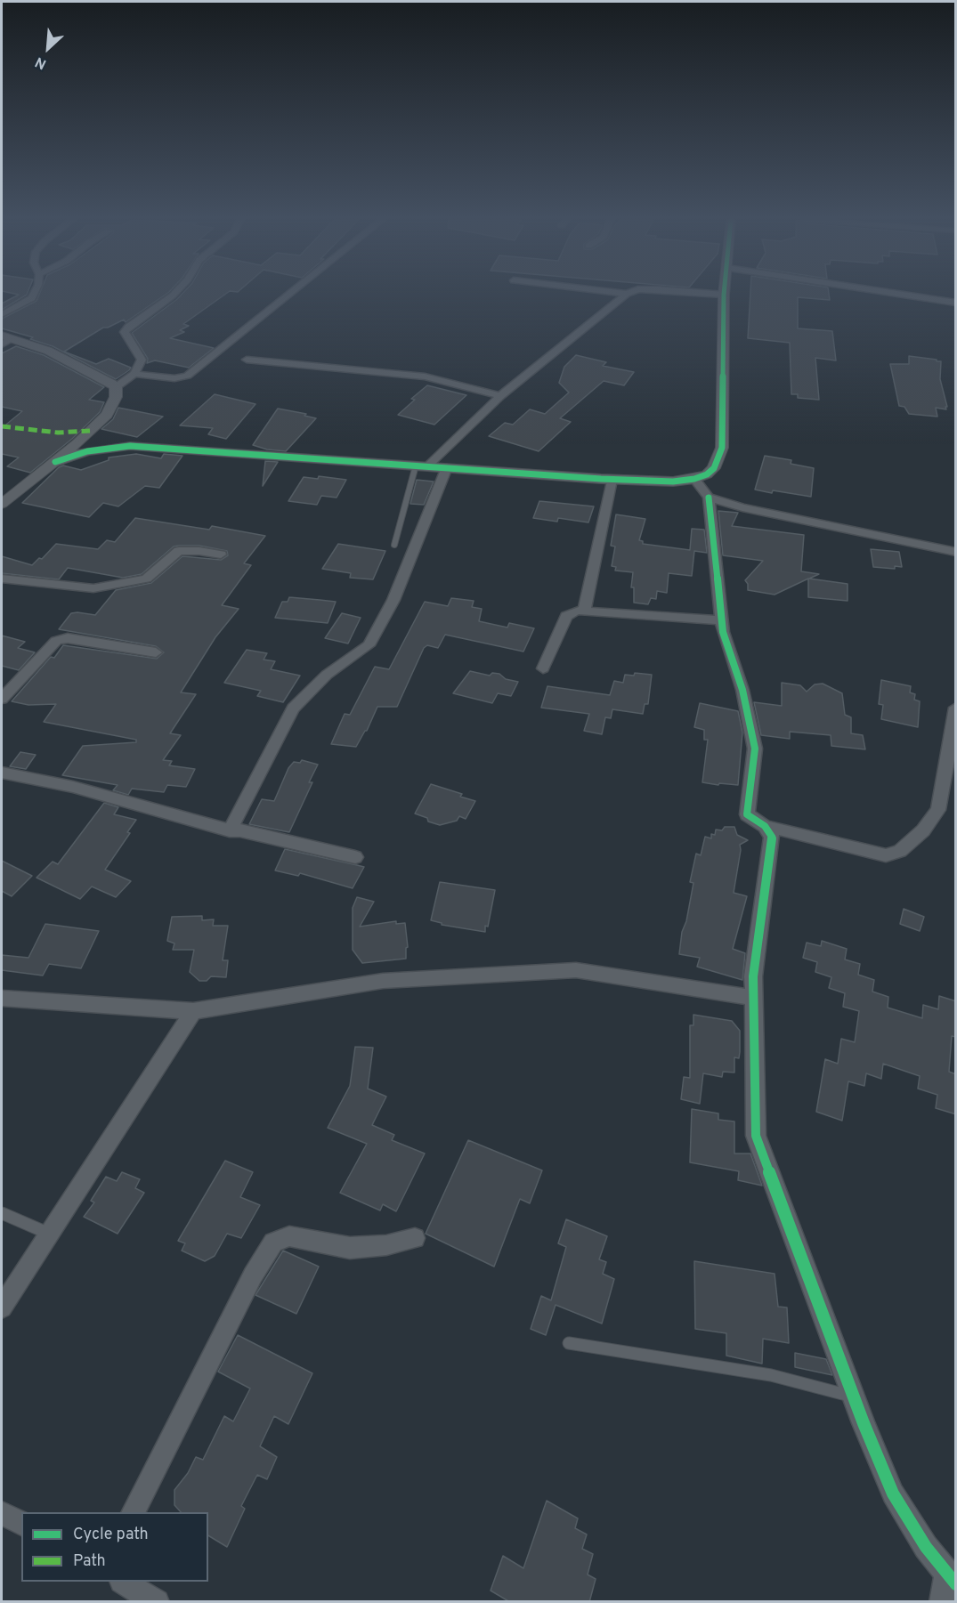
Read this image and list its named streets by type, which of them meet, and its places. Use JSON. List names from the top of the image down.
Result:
{
  "legend": ["Cycle path", "Path"],
  "north": "bottom left"
}
